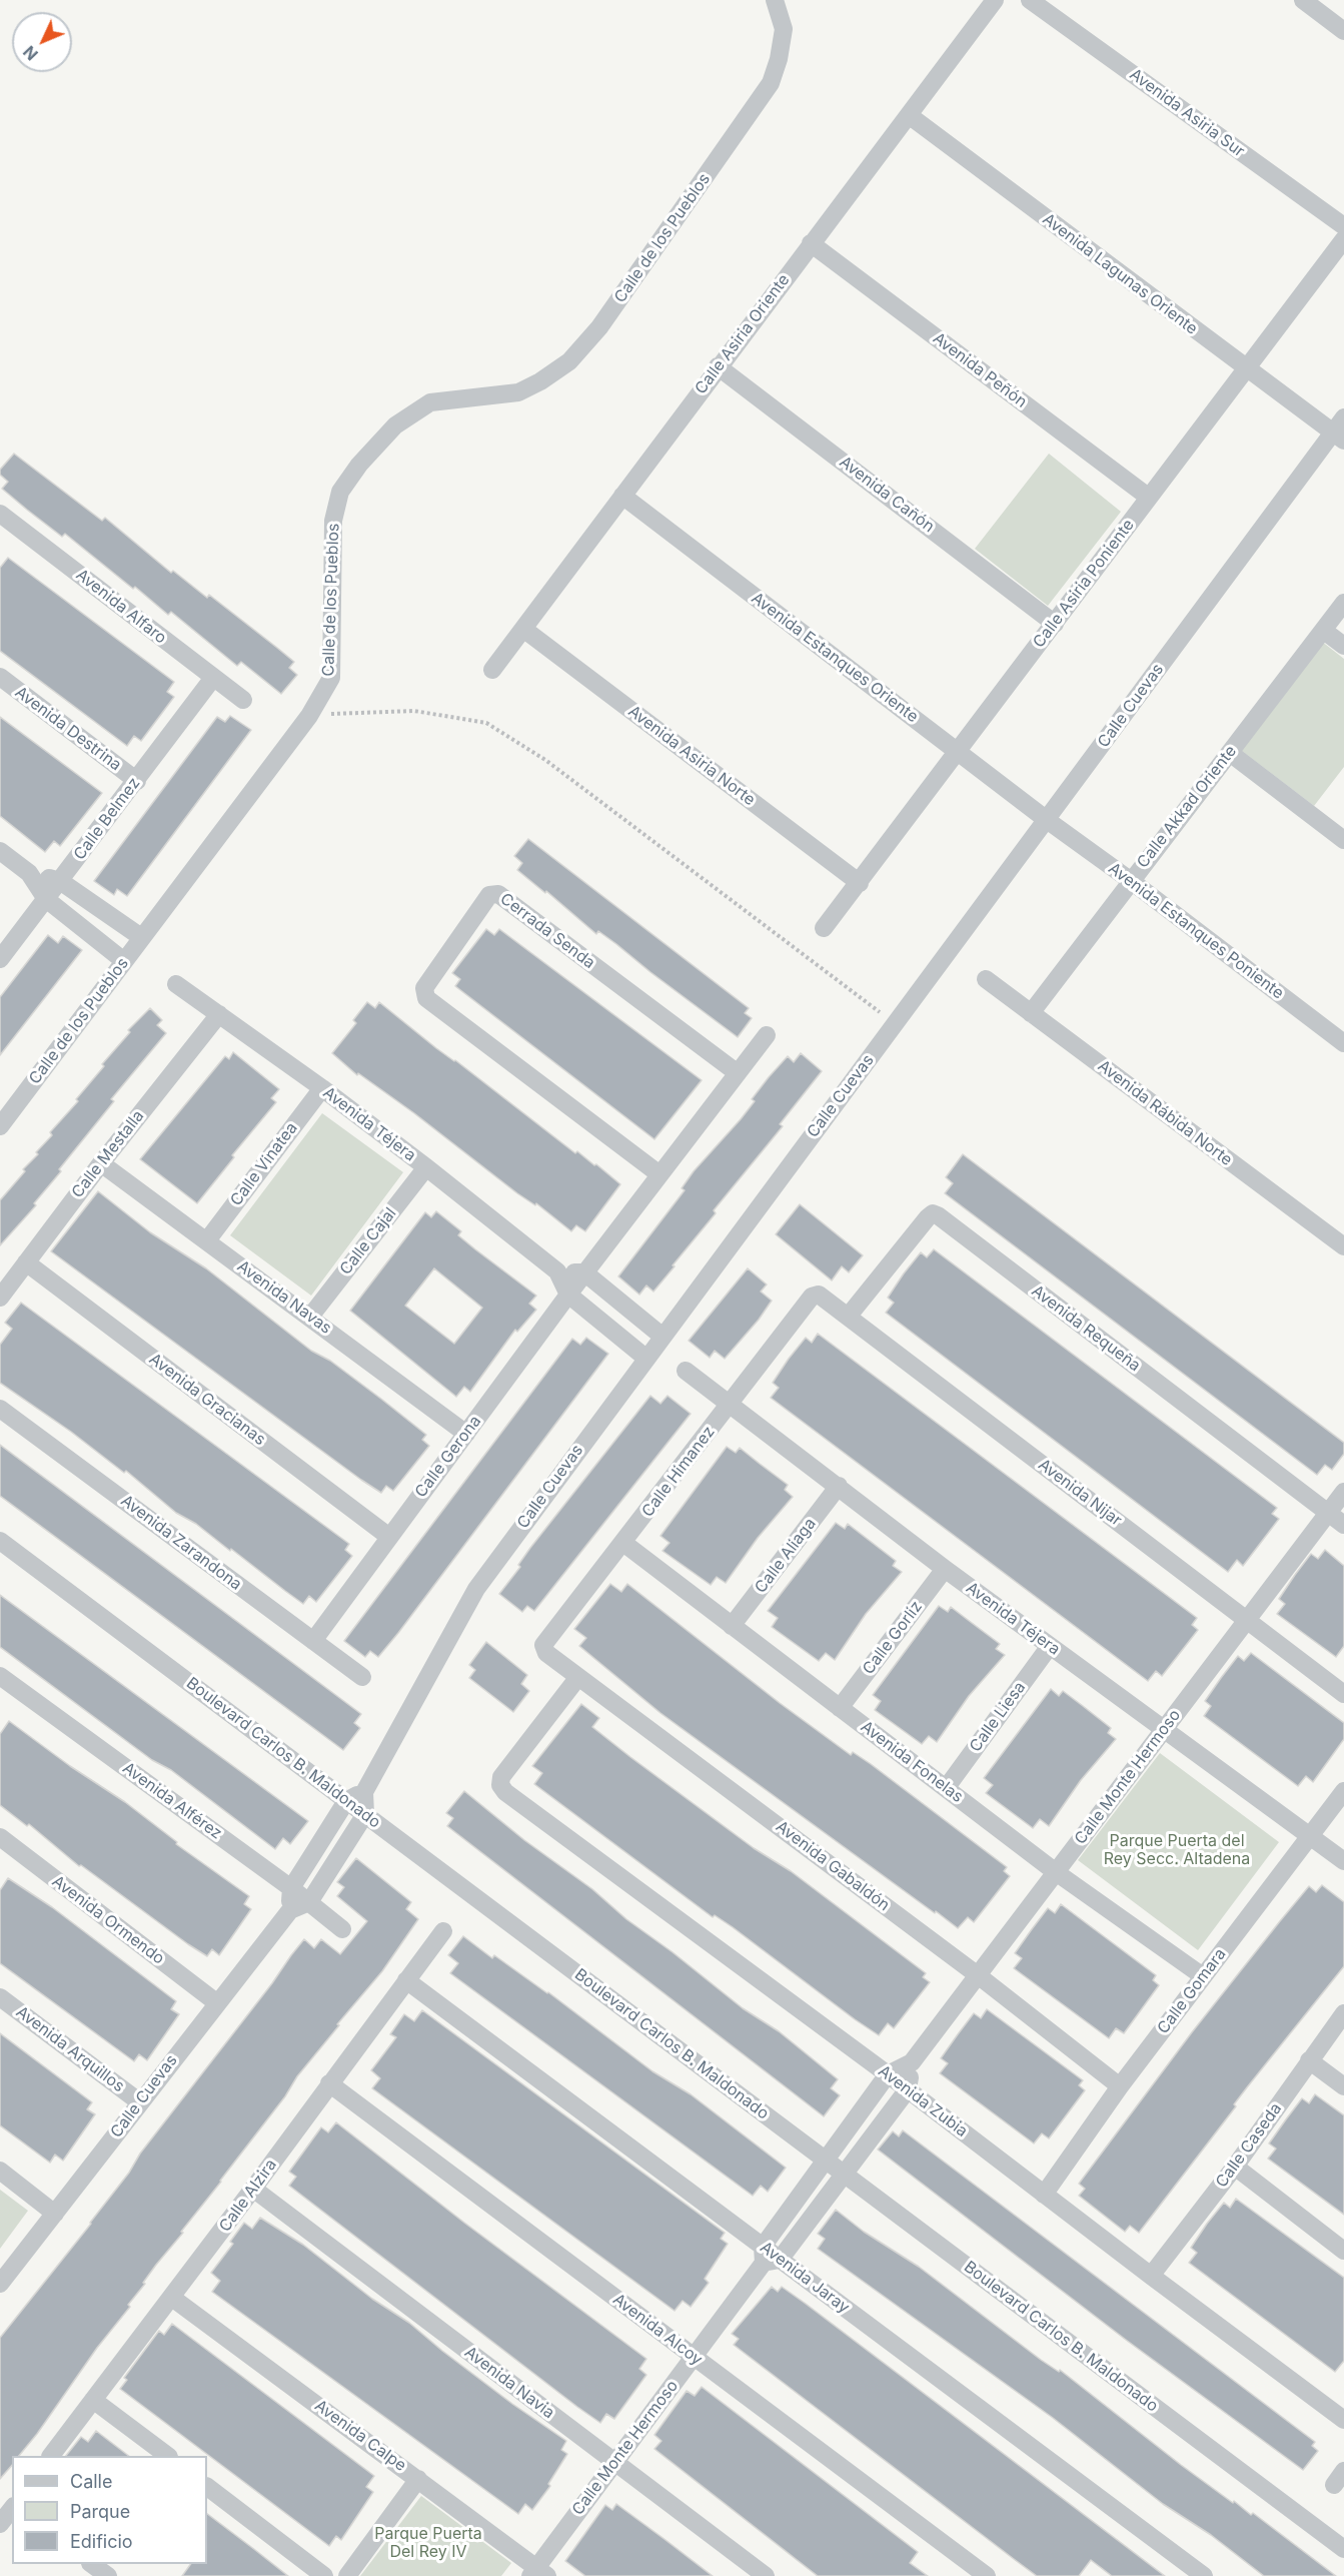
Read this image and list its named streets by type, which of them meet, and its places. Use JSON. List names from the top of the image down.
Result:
{
  "streets": {
    "street": [
      "Avenida Asiria Sur",
      "Calle de los Pueblos",
      "Avenida Lagunas Oriente",
      "Calle Asiria Oriente",
      "Avenida Peñón",
      "Avenida Cañón",
      "Calle Asiria Poniente",
      "Avenida Alfaro",
      "Avenida Estanques Oriente",
      "Calle Cuevas",
      "Avenida Destrina",
      "Avenida Asiria Norte",
      "Calle Akkad Oriente",
      "Calle Belmez",
      "Cerrada Senda",
      "Avenida Estanques Poniente",
      "Avenida Rábida Norte",
      "Avenida Téjera",
      "Calle Mestalla",
      "Calle Vinatea",
      "Calle Cajal",
      "Avenida Navas",
      "Avenida Requeña",
      "Avenida Gracianas",
      "Calle Gerona",
      "Calle Himanez",
      "Avenida Nijar",
      "Avenida Zarandona",
      "Calle Aliaga",
      "Calle Gorliz",
      "Calle Liesa",
      "Boulevard Carlos B. Maldonado",
      "Avenida Fonelas",
      "Calle Monte Hermoso",
      "Avenida Alférez",
      "Avenida Gabaldón",
      "Avenida Ormendo",
      "Calle Gomara",
      "Avenida Arquillos",
      "Avenida Zubia",
      "Calle Caseda",
      "Calle Alzira",
      "Avenida Jaray",
      "Avenida Alcoy",
      "Avenida Navia",
      "Avenida Calpe"
    ]
  },
  "crossings": [
    ["Avenida Lagunas Oriente", "Calle Asiria Oriente"],
    ["Avenida Lagunas Oriente", "Calle Asiria Poniente"],
    ["Avenida Lagunas Oriente", "Calle Cuevas"],
    ["Calle Asiria Oriente", "Avenida Peñón"],
    ["Calle Asiria Oriente", "Avenida Cañón"],
    ["Calle Asiria Oriente", "Avenida Estanques Oriente"],
    ["Calle Asiria Oriente", "Avenida Asiria Norte"],
    ["Avenida Peñón", "Calle Asiria Poniente"],
    ["Avenida Cañón", "Calle Asiria Poniente"],
    ["Calle Asiria Poniente", "Avenida Estanques Oriente"],
    ["Calle Asiria Poniente", "Avenida Asiria Norte"],
    ["Avenida Alfaro", "Calle Belmez"],
    ["Avenida Estanques Oriente", "Calle Cuevas"],
    ["Avenida Estanques Oriente", "Avenida Estanques Poniente"],
    ["Calle Cuevas", "Avenida Estanques Poniente"],
    ["Calle Cuevas", "Avenida Téjera"],
    ["Calle Cuevas", "Avenida Alférez"],
    ["Calle Cuevas", "Avenida Ormendo"],
    ["Calle Cuevas", "Avenida Arquillos"],
    ["Avenida Destrina", "Calle Belmez"],
    ["Calle Akkad Oriente", "Avenida Estanques Poniente"],
    ["Calle Akkad Oriente", "Avenida Rábida Norte"],
    ["Avenida Téjera", "Calle Mestalla"],
    ["Avenida Téjera", "Calle Vinatea"],
    ["Avenida Téjera", "Calle Cajal"],
    ["Avenida Téjera", "Calle Gerona"],
    ["Avenida Téjera", "Calle Himanez"],
    ["Avenida Téjera", "Calle Aliaga"],
    ["Avenida Téjera", "Calle Gorliz"],
    ["Avenida Téjera", "Calle Liesa"],
    ["Avenida Téjera", "Calle Monte Hermoso"],
    ["Avenida Téjera", "Calle Gomara"],
    ["Calle Mestalla", "Avenida Navas"],
    ["Calle Mestalla", "Avenida Gracianas"],
    ["Calle Vinatea", "Avenida Navas"],
    ["Calle Cajal", "Avenida Navas"],
    ["Avenida Navas", "Calle Gerona"],
    ["Avenida Requeña", "Avenida Nijar"],
    ["Avenida Requeña", "Calle Monte Hermoso"],
    ["Avenida Gracianas", "Calle Gerona"],
    ["Calle Gerona", "Avenida Zarandona"],
    ["Calle Himanez", "Avenida Nijar"],
    ["Calle Himanez", "Avenida Fonelas"],
    ["Calle Himanez", "Avenida Gabaldón"],
    ["Avenida Nijar", "Calle Monte Hermoso"],
    ["Calle Aliaga", "Avenida Fonelas"],
    ["Calle Gorliz", "Avenida Fonelas"],
    ["Calle Liesa", "Avenida Fonelas"],
    ["Boulevard Carlos B. Maldonado", "Calle Monte Hermoso"],
    ["Avenida Fonelas", "Calle Monte Hermoso"],
    ["Avenida Fonelas", "Calle Gomara"],
    ["Calle Monte Hermoso", "Avenida Gabaldón"],
    ["Calle Monte Hermoso", "Avenida Zubia"],
    ["Calle Monte Hermoso", "Avenida Jaray"],
    ["Calle Monte Hermoso", "Avenida Alcoy"],
    ["Calle Monte Hermoso", "Avenida Navia"],
    ["Calle Monte Hermoso", "Avenida Calpe"],
    ["Avenida Gabaldón", "Calle Gomara"],
    ["Avenida Gabaldón", "Avenida Zubia"],
    ["Calle Gomara", "Avenida Zubia"],
    ["Avenida Zubia", "Calle Caseda"],
    ["Calle Alzira", "Avenida Jaray"],
    ["Calle Alzira", "Avenida Alcoy"],
    ["Calle Alzira", "Avenida Navia"],
    ["Calle Alzira", "Avenida Calpe"]
  ],
  "parks": ["Parque Puerta del Rey Secc. Altadena", "Parque Puerta Del Rey IV"],
  "legend": ["Calle", "Parque", "Edificio"],
  "north": "bottom left"
}
